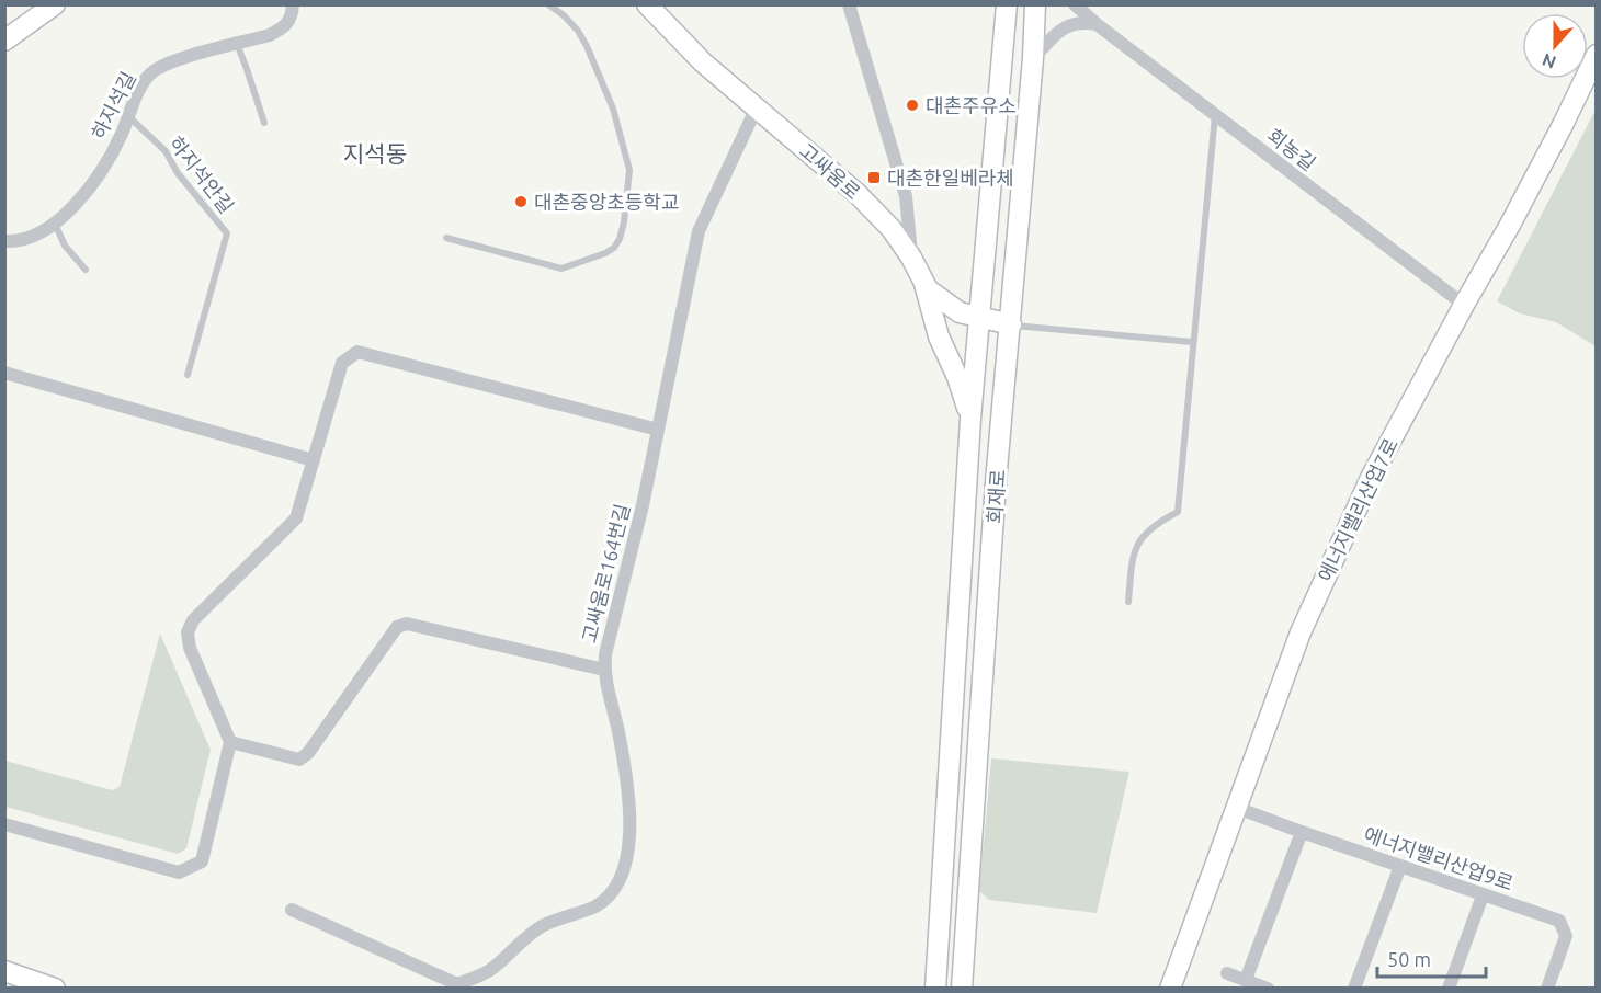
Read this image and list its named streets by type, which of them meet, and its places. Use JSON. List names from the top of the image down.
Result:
{
  "streets": {
    "main road": ["고싸움로", "회재로", "에너지밸리산업7로"],
    "street": [
      "하지석길",
      "회농길",
      "고싸움로164번길",
      "에너지밸리산업9로"
    ],
    "lane": ["하지석안길"]
  },
  "crossings": [
    ["하지석길", "하지석안길"],
    ["회농길", "에너지밸리산업7로"],
    ["고싸움로", "회재로"],
    ["고싸움로", "고싸움로164번길"],
    ["에너지밸리산업7로", "에너지밸리산업9로"]
  ],
  "districts": ["지석동"],
  "places": {
    "other": ["대촌주유소", "대촌중앙초등학교"],
    "transit": ["대촌한일베라체"]
  },
  "scale_bar": "50 m",
  "north": "bottom"
}
